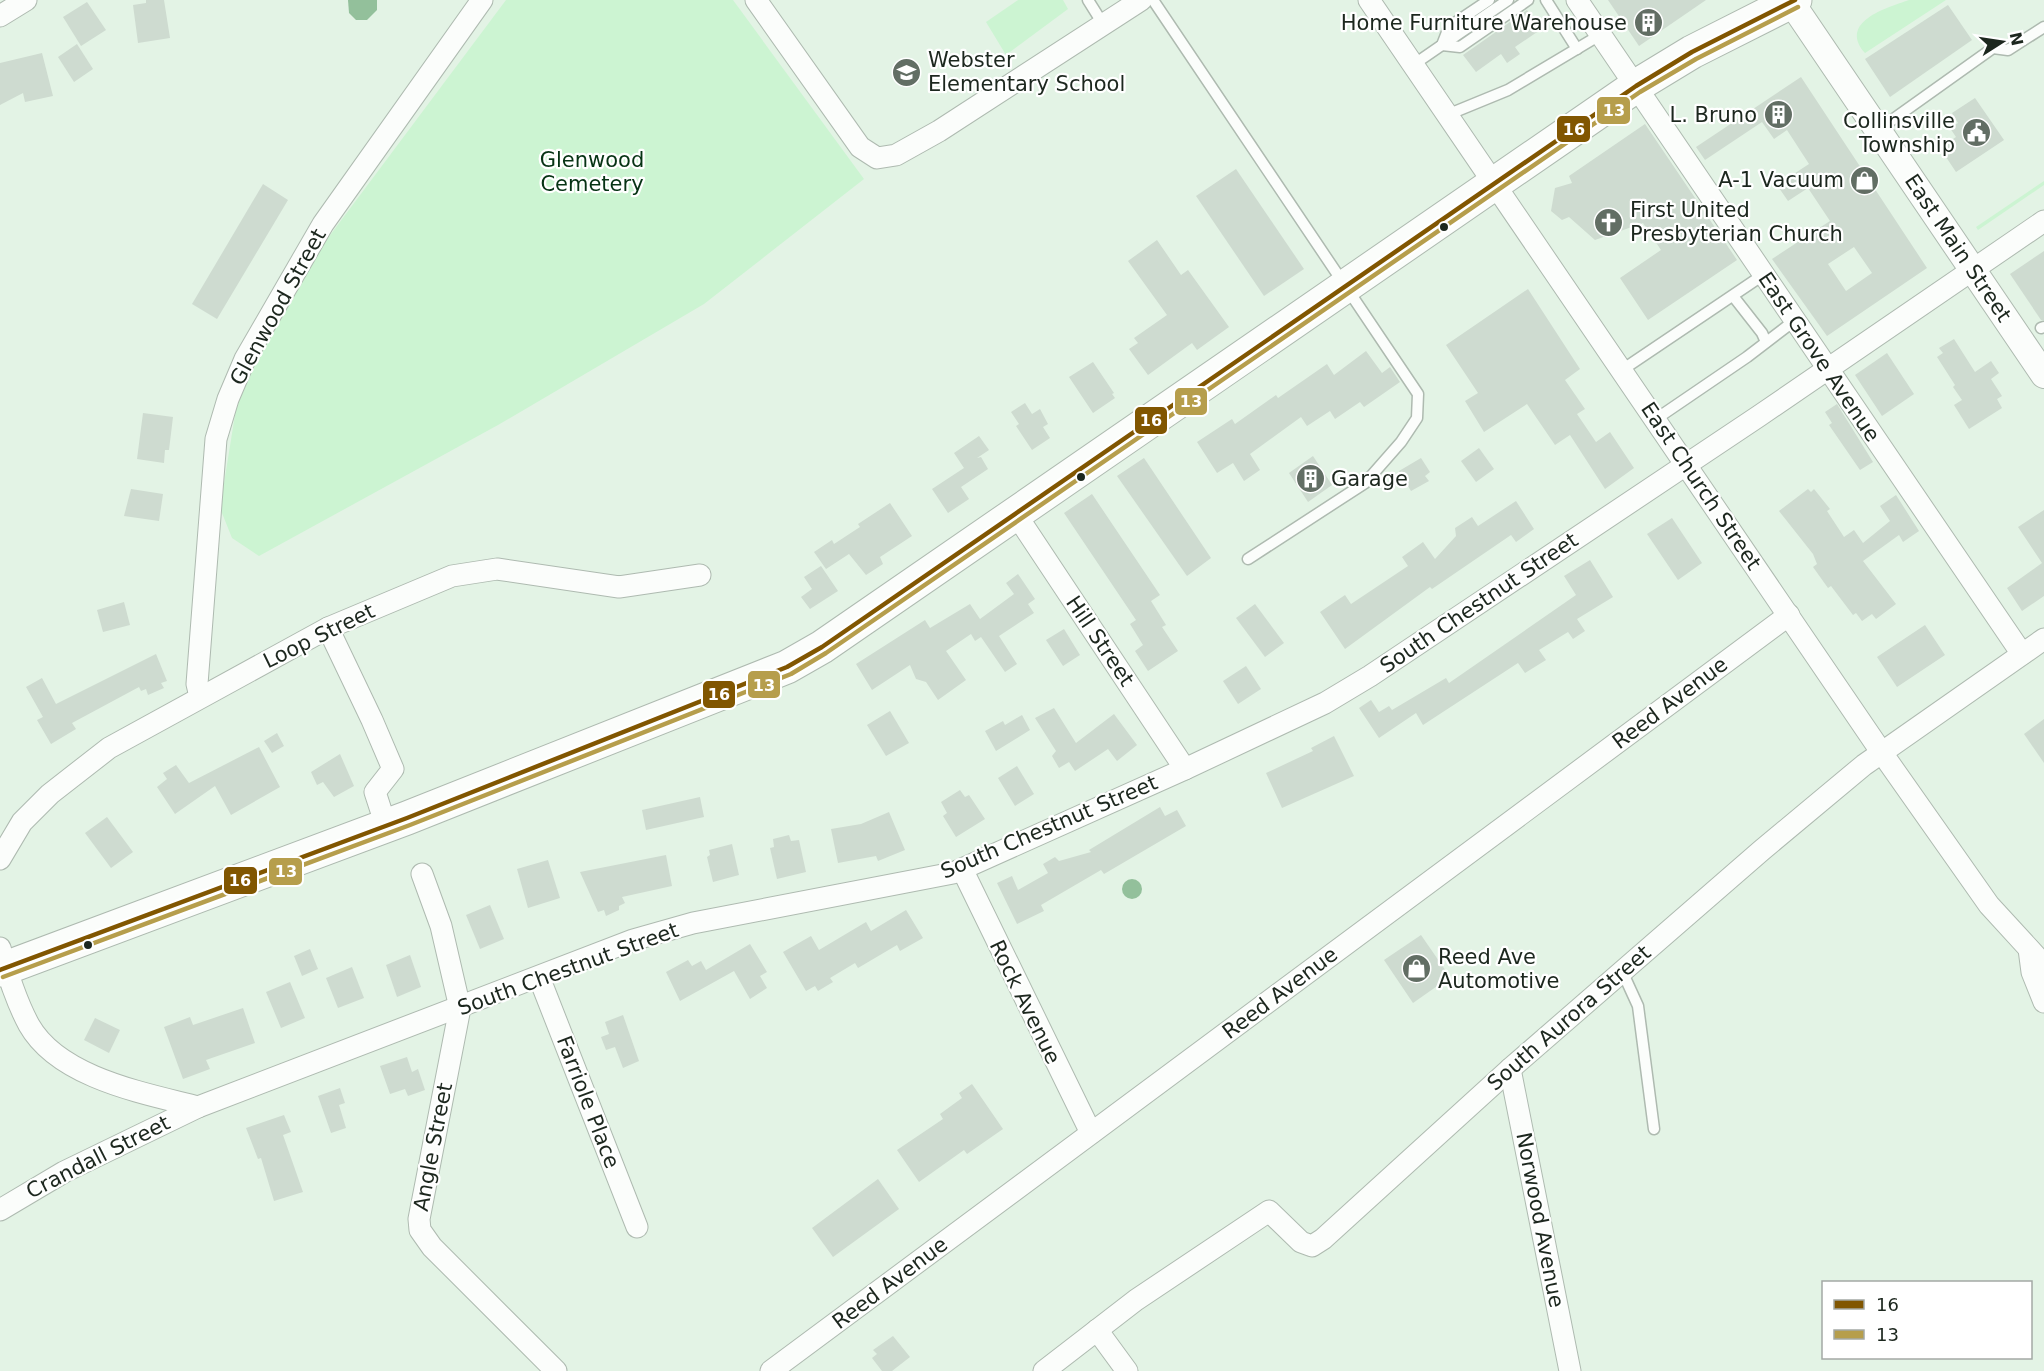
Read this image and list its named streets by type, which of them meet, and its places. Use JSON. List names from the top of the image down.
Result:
{
  "streets": {
    "street": [
      "East Main Street",
      "Glenwood Street",
      "East Grove Avenue",
      "East Church Street",
      "South Chestnut Street",
      "Loop Street",
      "Hill Street",
      "Reed Avenue",
      "Rock Avenue",
      "South Aurora Street",
      "Farriole Place",
      "Angle Street",
      "Crandall Street",
      "Norwood Avenue"
    ]
  },
  "crossings": [
    ["East Main Street", "South Chestnut Street"],
    ["Glenwood Street", "Loop Street"],
    ["East Grove Avenue", "South Chestnut Street"],
    ["East Grove Avenue", "South Aurora Street"],
    ["East Church Street", "South Chestnut Street"],
    ["East Church Street", "Reed Avenue"],
    ["East Church Street", "South Aurora Street"],
    ["South Chestnut Street", "Hill Street"],
    ["South Chestnut Street", "Rock Avenue"],
    ["South Chestnut Street", "Farriole Place"],
    ["South Chestnut Street", "Angle Street"],
    ["South Chestnut Street", "Crandall Street"],
    ["Reed Avenue", "Rock Avenue"],
    ["South Aurora Street", "Norwood Avenue"]
  ],
  "parks": ["Glenwood Cemetery"],
  "places": {
    "building": ["Home Furniture Warehouse", "L. Bruno", "Garage"],
    "school or university": ["Webster Elementary School"],
    "public building": ["Collinsville Township"],
    "shop": ["A-1 Vacuum", "Reed Ave Automotive"],
    "church": ["First United Presbyterian Church"]
  },
  "lines": ["transit line 16", "transit line 13"],
  "legend": ["16", "13"],
  "north": "right"
}
